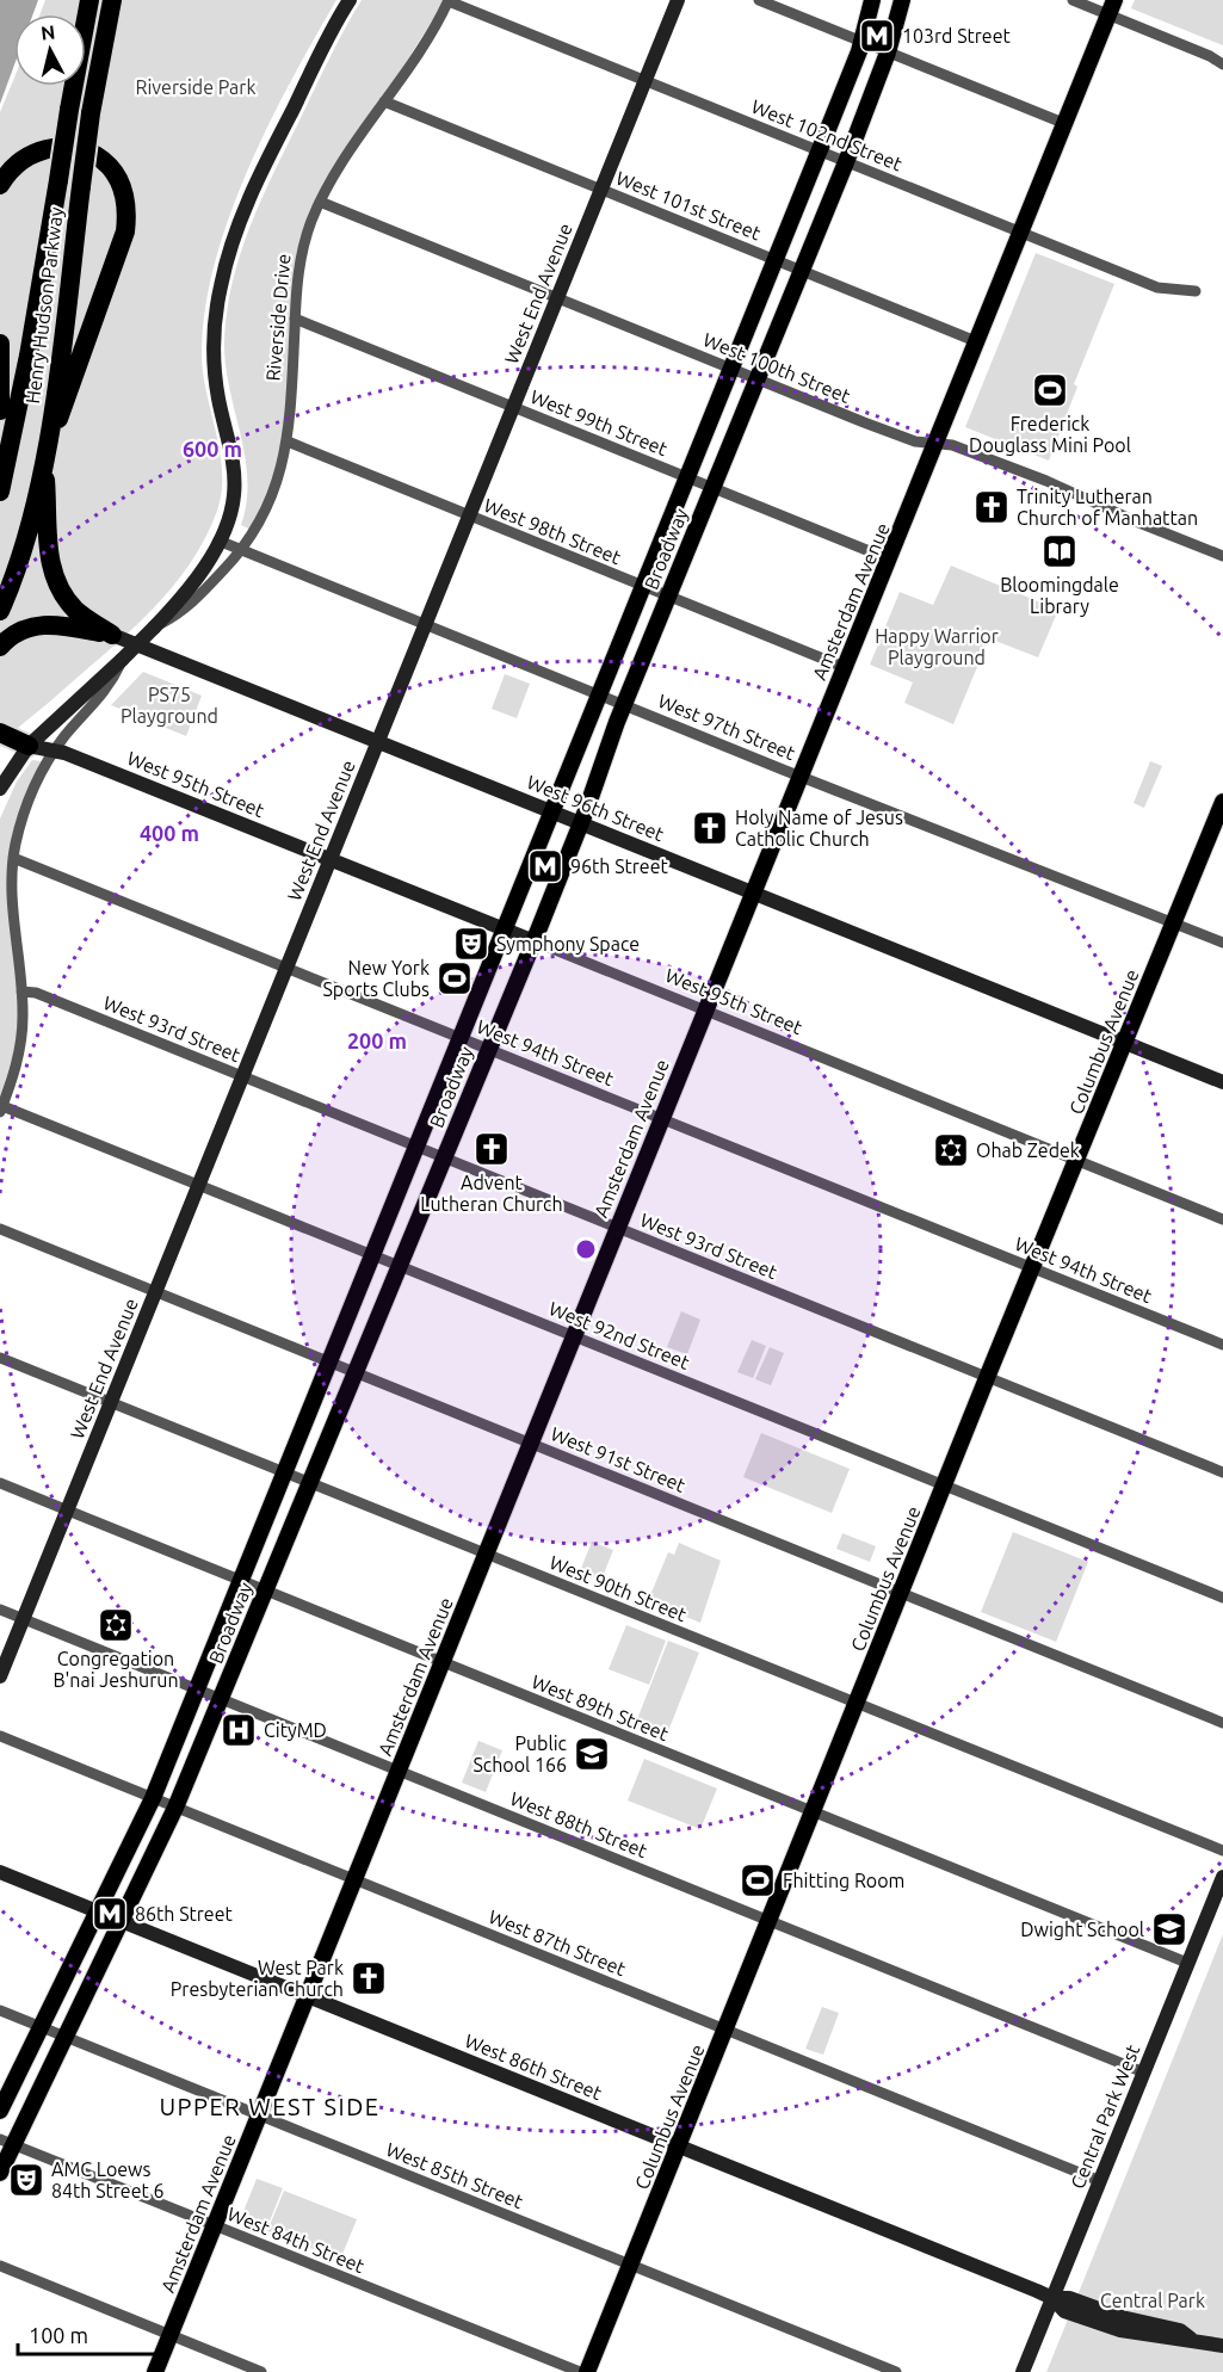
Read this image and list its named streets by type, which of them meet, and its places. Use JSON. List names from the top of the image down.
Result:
{
  "streets": {
    "highway": ["Henry Hudson Parkway"],
    "main road": [
      "West End Avenue",
      "Riverside Drive",
      "Broadway",
      "Amsterdam Avenue",
      "West 95th Street",
      "West 96th Street",
      "Columbus Avenue",
      "West 86th Street",
      "Central Park West"
    ],
    "street": [
      "West 102nd Street",
      "West 101st Street",
      "West 100th Street",
      "West 99th Street",
      "West 98th Street",
      "West 97th Street",
      "West 93rd Street",
      "West 94th Street",
      "West 92nd Street",
      "West 91st Street",
      "West 90th Street",
      "West 89th Street",
      "West 88th Street",
      "West 87th Street",
      "West 85th Street",
      "West 84th Street"
    ]
  },
  "crossings": [
    ["West 102nd Street", "West End Avenue"],
    ["West 102nd Street", "Riverside Drive"],
    ["West 102nd Street", "Broadway"],
    ["West 102nd Street", "Amsterdam Avenue"],
    ["West 101st Street", "West End Avenue"],
    ["West 101st Street", "Riverside Drive"],
    ["West 101st Street", "Broadway"],
    ["West 101st Street", "Amsterdam Avenue"],
    ["West End Avenue", "West 100th Street"],
    ["West End Avenue", "West 99th Street"],
    ["West End Avenue", "West 98th Street"],
    ["West End Avenue", "West 97th Street"],
    ["West End Avenue", "West 95th Street"],
    ["West End Avenue", "West 96th Street"],
    ["West End Avenue", "West 93rd Street"],
    ["West End Avenue", "West 94th Street"],
    ["West End Avenue", "West 92nd Street"],
    ["West End Avenue", "West 91st Street"],
    ["West End Avenue", "West 90th Street"],
    ["West End Avenue", "West 89th Street"],
    ["West End Avenue", "West 88th Street"],
    ["Riverside Drive", "West 100th Street"],
    ["Riverside Drive", "West 99th Street"],
    ["Riverside Drive", "West 98th Street"],
    ["Riverside Drive", "West 97th Street"],
    ["Riverside Drive", "West 95th Street"],
    ["Riverside Drive", "West 93rd Street"],
    ["Riverside Drive", "West 94th Street"],
    ["Riverside Drive", "West 92nd Street"],
    ["West 100th Street", "Broadway"],
    ["West 100th Street", "Amsterdam Avenue"],
    ["West 99th Street", "Broadway"],
    ["West 99th Street", "Amsterdam Avenue"],
    ["West 98th Street", "Broadway"],
    ["West 98th Street", "Amsterdam Avenue"],
    ["Broadway", "West 97th Street"],
    ["Broadway", "West 95th Street"],
    ["Broadway", "West 96th Street"],
    ["Broadway", "West 93rd Street"],
    ["Broadway", "West 94th Street"],
    ["Broadway", "West 92nd Street"],
    ["Broadway", "West 91st Street"],
    ["Broadway", "West 90th Street"],
    ["Broadway", "West 89th Street"],
    ["Broadway", "West 88th Street"],
    ["Broadway", "West 87th Street"],
    ["Broadway", "West 86th Street"],
    ["Broadway", "West 85th Street"],
    ["Broadway", "West 84th Street"],
    ["Amsterdam Avenue", "West 97th Street"],
    ["Amsterdam Avenue", "West 95th Street"],
    ["Amsterdam Avenue", "West 96th Street"],
    ["Amsterdam Avenue", "West 93rd Street"],
    ["Amsterdam Avenue", "West 94th Street"],
    ["Amsterdam Avenue", "West 92nd Street"],
    ["Amsterdam Avenue", "West 91st Street"],
    ["Amsterdam Avenue", "West 90th Street"],
    ["Amsterdam Avenue", "West 89th Street"],
    ["Amsterdam Avenue", "West 88th Street"],
    ["Amsterdam Avenue", "West 87th Street"],
    ["Amsterdam Avenue", "West 86th Street"],
    ["Amsterdam Avenue", "West 85th Street"],
    ["Amsterdam Avenue", "West 84th Street"],
    ["West 97th Street", "Columbus Avenue"],
    ["West 95th Street", "Columbus Avenue"],
    ["West 96th Street", "Columbus Avenue"],
    ["West 93rd Street", "Columbus Avenue"],
    ["Columbus Avenue", "West 94th Street"],
    ["Columbus Avenue", "West 92nd Street"],
    ["Columbus Avenue", "West 91st Street"],
    ["Columbus Avenue", "West 90th Street"],
    ["Columbus Avenue", "West 89th Street"],
    ["Columbus Avenue", "West 88th Street"],
    ["Columbus Avenue", "West 87th Street"],
    ["Columbus Avenue", "West 86th Street"],
    ["Columbus Avenue", "West 85th Street"],
    ["West 89th Street", "Central Park West"],
    ["West 88th Street", "Central Park West"],
    ["West 87th Street", "Central Park West"],
    ["West 86th Street", "Central Park West"]
  ],
  "districts": ["UPPER WEST SIDE"],
  "parks": [
    "Riverside Park",
    "Happy Warrior Playground",
    "PS75 Playground",
    "Central Park"
  ],
  "places": {
    "metro station": ["103rd Street", "96th Street", "86th Street"],
    "sports": ["Frederick Douglass Mini Pool", "New York Sports Clubs", "Fhitting Room"],
    "church": [
      "Trinity Lutheran Church of Manhattan",
      "Holy Name of Jesus Catholic Church",
      "Advent Lutheran Church",
      "West Park Presbyterian Church"
    ],
    "library": ["Bloomingdale Library"],
    "theatre": ["Symphony Space", "AMC Loews 84th Street 6"],
    "synagogue": ["Ohab Zedek", "Congregation B'nai Jeshurun"],
    "hospital": ["CityMD"],
    "school or university": ["Public School 166", "Dwight School"]
  },
  "scale_bar": "100 m",
  "north": "top",
  "rings": ["600 m", "400 m", "200 m"]
}
